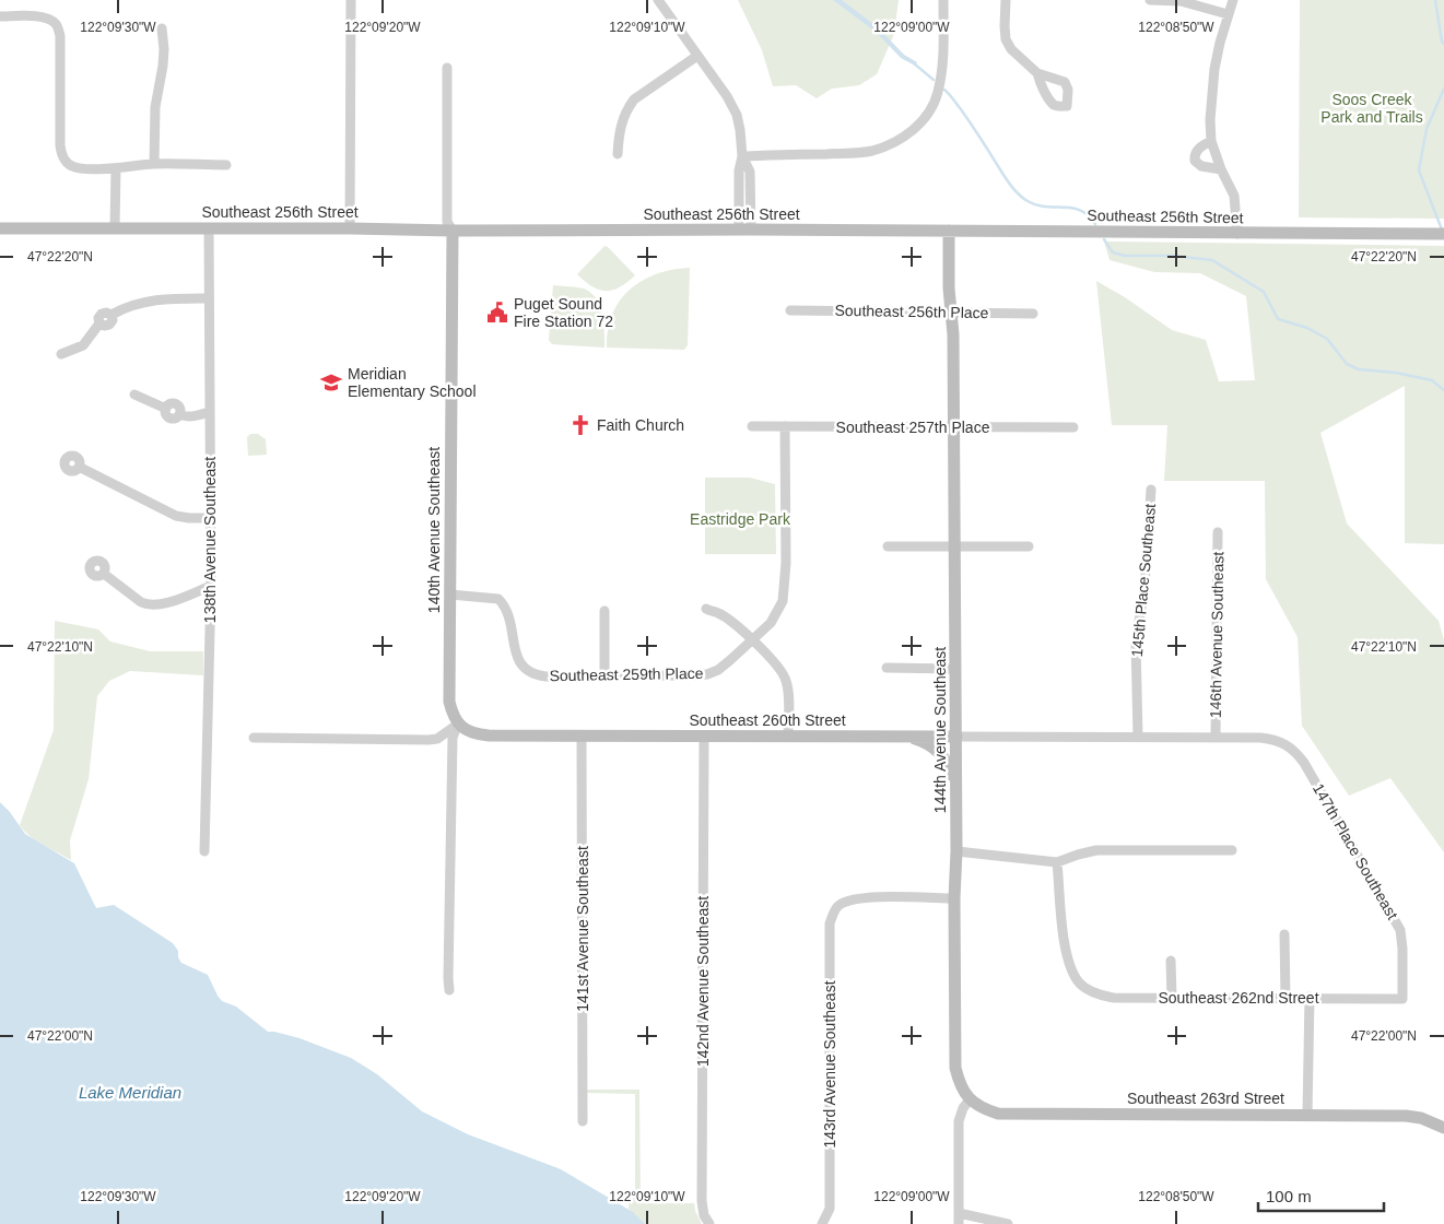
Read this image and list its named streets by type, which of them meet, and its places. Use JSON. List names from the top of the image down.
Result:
{
  "streets": {
    "street": [
      "Southeast 256th Street",
      "Southeast 256th Place",
      "Southeast 257th Place",
      "140th Avenue Southeast",
      "138th Avenue Southeast",
      "145th Place Southeast",
      "146th Avenue Southeast",
      "Southeast 259th Place",
      "Southeast 260th Street",
      "144th Avenue Southeast",
      "147th Place Southeast",
      "141st Avenue Southeast",
      "142nd Avenue Southeast",
      "Southeast 262nd Street",
      "143rd Avenue Southeast",
      "Southeast 263rd Street"
    ]
  },
  "crossings": [
    ["Southeast 256th Street", "140th Avenue Southeast"],
    ["Southeast 256th Street", "138th Avenue Southeast"],
    ["Southeast 256th Street", "144th Avenue Southeast"],
    ["Southeast 256th Place", "144th Avenue Southeast"],
    ["Southeast 257th Place", "144th Avenue Southeast"],
    ["140th Avenue Southeast", "Southeast 259th Place"],
    ["140th Avenue Southeast", "Southeast 260th Street"],
    ["145th Place Southeast", "Southeast 260th Street"],
    ["146th Avenue Southeast", "Southeast 260th Street"],
    ["Southeast 260th Street", "144th Avenue Southeast"],
    ["Southeast 260th Street", "147th Place Southeast"],
    ["Southeast 260th Street", "141st Avenue Southeast"],
    ["Southeast 260th Street", "142nd Avenue Southeast"],
    ["144th Avenue Southeast", "143rd Avenue Southeast"],
    ["144th Avenue Southeast", "Southeast 263rd Street"],
    ["147th Place Southeast", "Southeast 262nd Street"]
  ],
  "water": ["Lake Meridian"],
  "parks": ["Soos Creek Park and Trails", "Eastridge Park"],
  "places": {
    "public building": ["Puget Sound Fire Station 72"],
    "school or university": ["Meridian Elementary School"],
    "church": ["Faith Church"]
  },
  "scale_bar": "100 m",
  "coordinates": [
    "122°09'30\"W",
    "122°09'20\"W",
    "122°09'10\"W",
    "122°09'00\"W",
    "122°08'50\"W",
    "47°22'20\"N",
    "47°22'10\"N",
    "47°22'00\"N"
  ]
}
